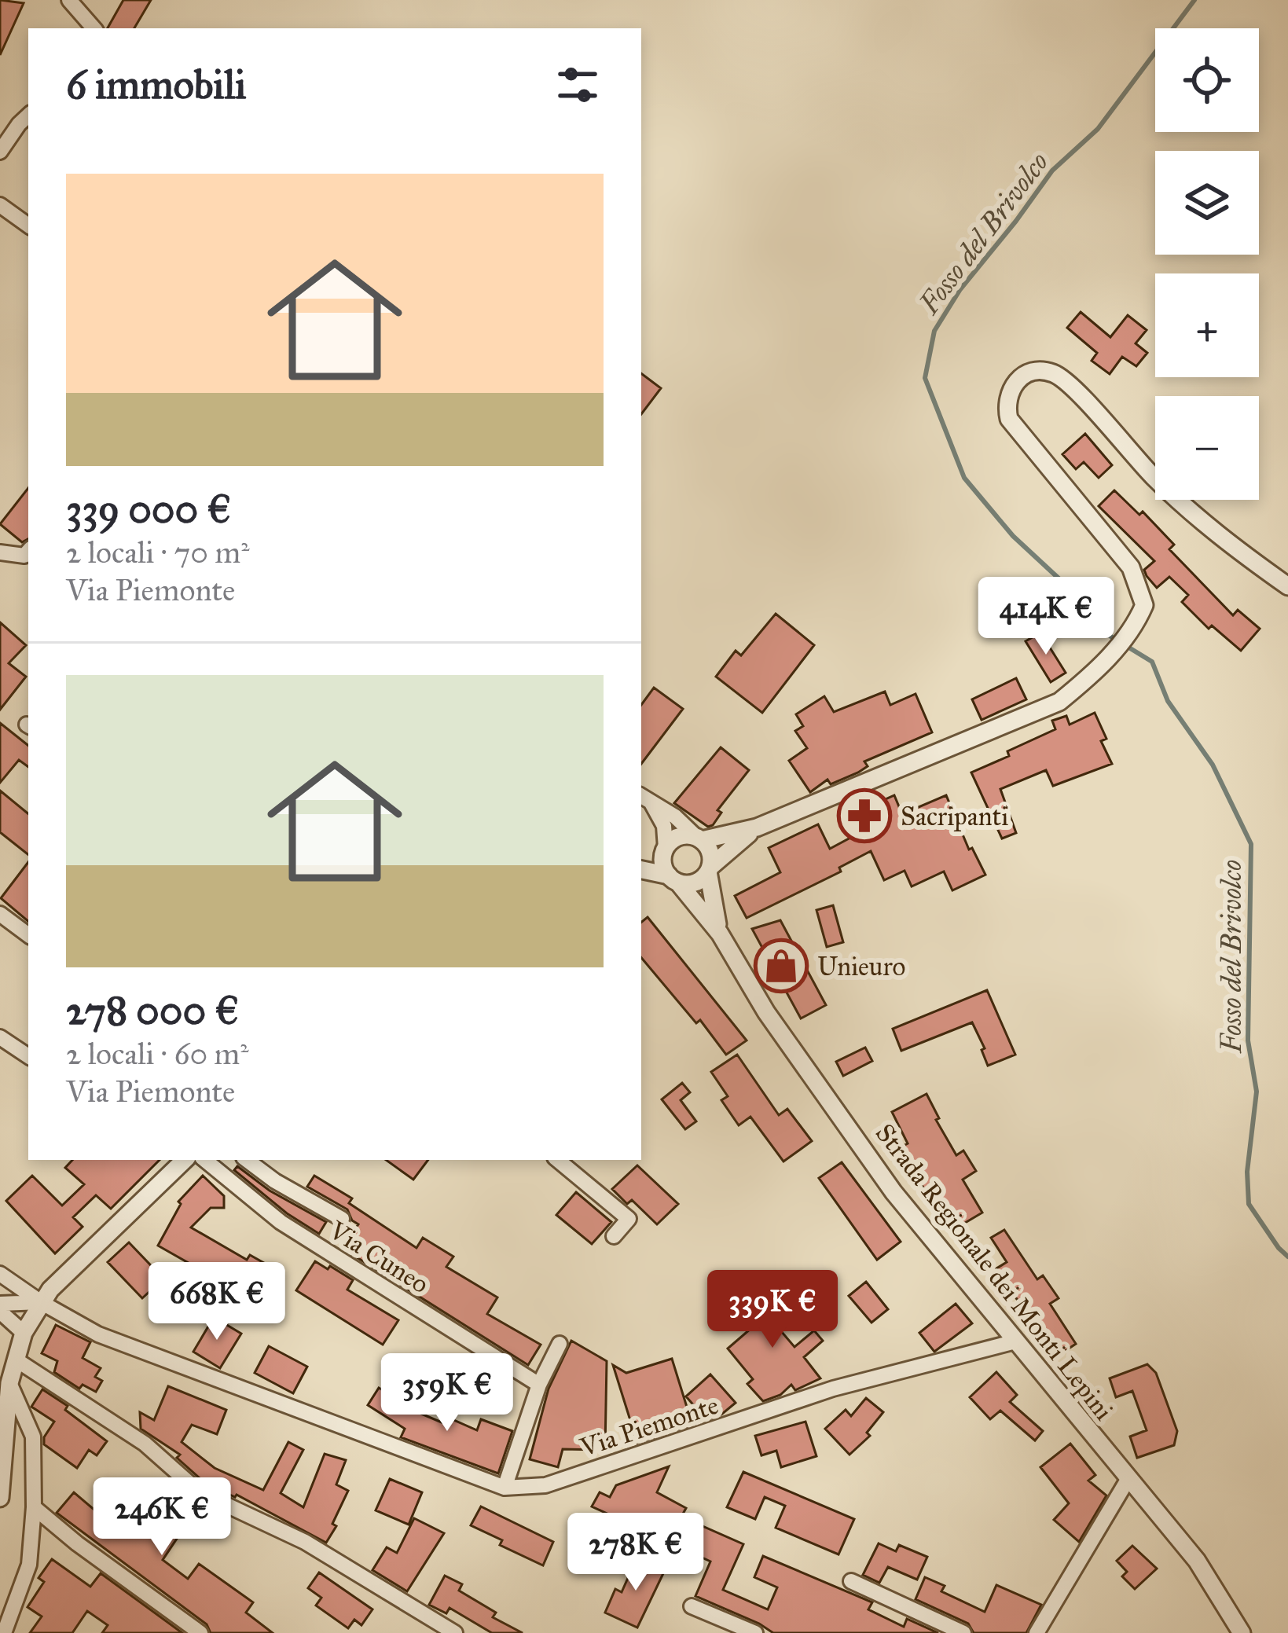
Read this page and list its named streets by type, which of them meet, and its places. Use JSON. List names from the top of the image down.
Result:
{
  "streets": {
    "street": ["Via Cuneo", "Strada Regionale dei Monti Lepini", "Via Piemonte"]
  },
  "crossings": [
    ["Strada Regionale dei Monti Lepini", "Via Piemonte"]
  ],
  "water": ["Fosso del Brivolco"],
  "places": {
    "pharmacy": ["Sacripanti"],
    "shop": ["Unieuro"]
  },
  "page": {
    "map_buttons": ["+", "−"],
    "heading": "6 immobili",
    "list": [
      {
        "name": "339 000 €",
        "note": "2 locali · 70 m² · Via Piemonte"
      },
      {
        "name": "278 000 €",
        "note": "2 locali · 60 m² · Via Piemonte"
      }
    ],
    "price": [
      "414K €",
      "668K €",
      "339K €",
      "359K €",
      "246K €",
      "278K €"
    ]
  }
}
